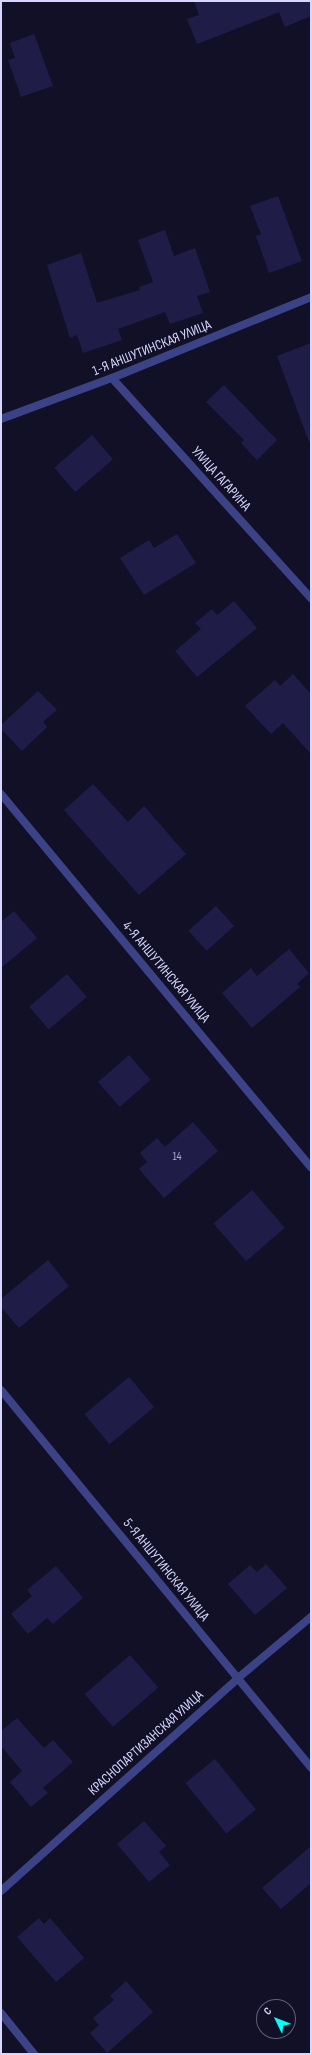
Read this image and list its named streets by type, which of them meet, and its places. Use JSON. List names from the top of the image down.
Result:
{
  "streets": {
    "street": [
      "1-Я АНШУТИНСКАЯ УЛИЦА",
      "УЛИЦА ГАГАРИНА",
      "4-Я АНШУТИНСКАЯ УЛИЦА",
      "5-Я АНШУТИНСКАЯ УЛИЦА",
      "КРАСНОПАРТИЗАНСКАЯ УЛИЦА"
    ]
  },
  "crossings": [
    ["1-Я АНШУТИНСКАЯ УЛИЦА", "УЛИЦА ГАГАРИНА"],
    ["5-Я АНШУТИНСКАЯ УЛИЦА", "КРАСНОПАРТИЗАНСКАЯ УЛИЦА"]
  ],
  "house_numbers": ["14"],
  "north": "top left"
}
